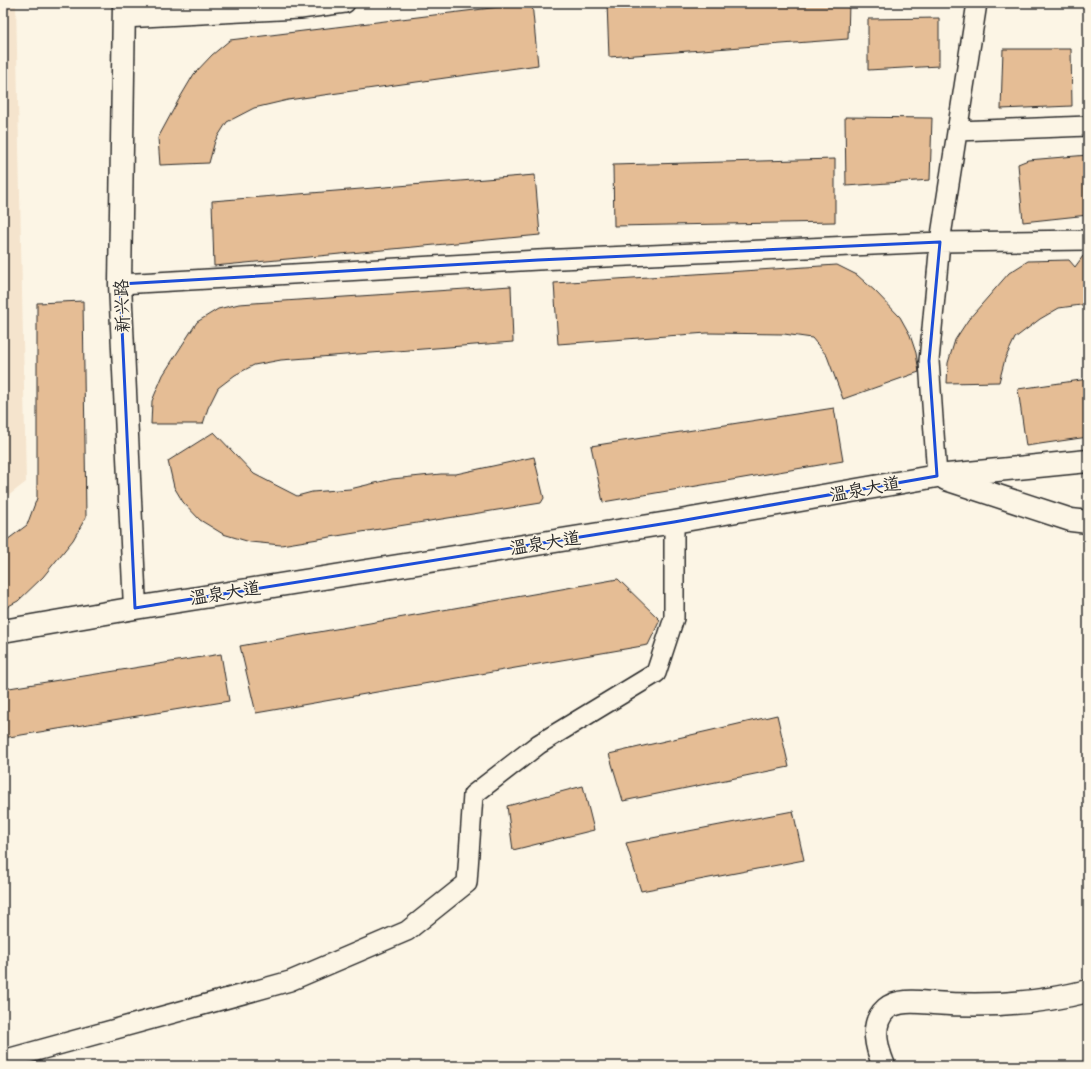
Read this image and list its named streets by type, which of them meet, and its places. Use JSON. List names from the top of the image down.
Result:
{
  "streets": {
    "main road": ["新兴路", "温泉大道"]
  },
  "crossings": [
    ["新兴路", "温泉大道"]
  ]
}
